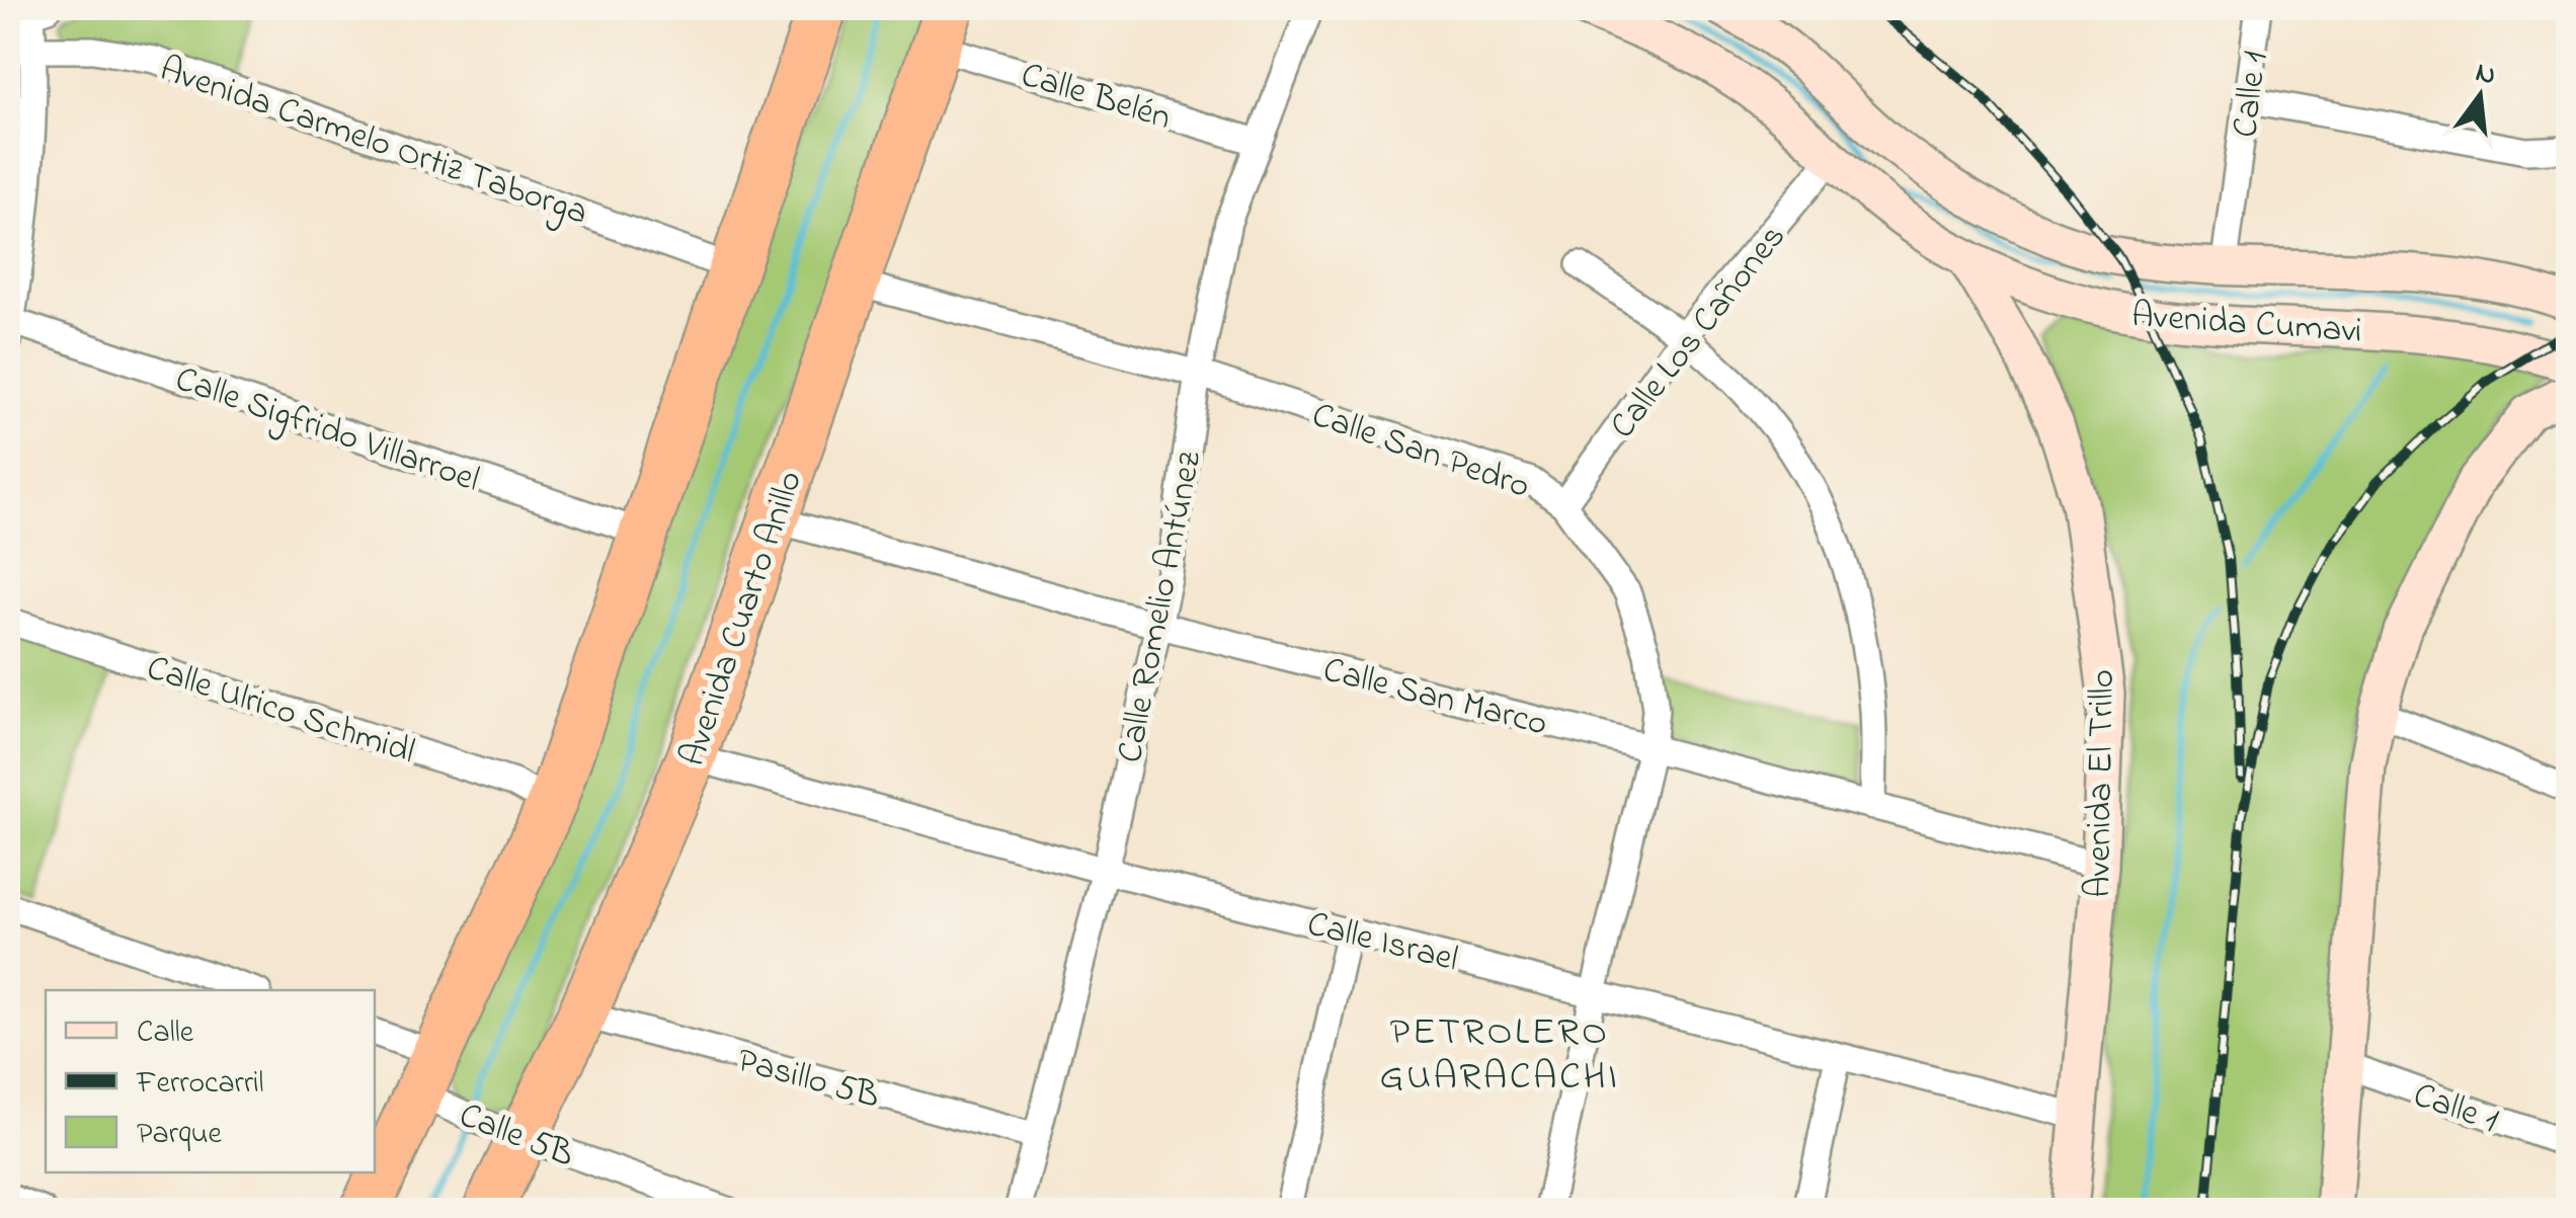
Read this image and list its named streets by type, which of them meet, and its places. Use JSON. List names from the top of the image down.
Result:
{
  "streets": {
    "highway": ["Avenida Cuarto Anillo"],
    "main road": ["Avenida Cumavi", "Avenida El Trillo"],
    "street": [
      "Calle Belén",
      "Calle 1",
      "Avenida Carmelo Ortiz Taborga",
      "Calle Los Cañones",
      "Calle Sigfrido Villarroel",
      "Calle San Pedro",
      "Calle Romelio Antúnez",
      "Calle San Marco",
      "Calle Ulrico Schmidl",
      "Calle Israel",
      "Pasillo 5B",
      "Calle 5B"
    ]
  },
  "crossings": [
    ["Calle Belén", "Calle Romelio Antúnez"],
    ["Calle Belén", "Avenida Cuarto Anillo"],
    ["Calle 1", "Avenida Cumavi"],
    ["Avenida Cumavi", "Calle Los Cañones"],
    ["Avenida Cumavi", "Avenida El Trillo"],
    ["Calle Los Cañones", "Calle San Pedro"],
    ["Calle San Pedro", "Calle Romelio Antúnez"],
    ["Calle San Pedro", "Avenida Cuarto Anillo"],
    ["Calle San Pedro", "Calle San Marco"],
    ["Calle San Pedro", "Calle Israel"],
    ["Calle Romelio Antúnez", "Calle San Marco"],
    ["Calle Romelio Antúnez", "Calle Israel"],
    ["Calle Romelio Antúnez", "Pasillo 5B"],
    ["Avenida Cuarto Anillo", "Calle San Marco"],
    ["Avenida Cuarto Anillo", "Calle Israel"],
    ["Avenida Cuarto Anillo", "Pasillo 5B"],
    ["Avenida Cuarto Anillo", "Calle 5B"],
    ["Calle San Marco", "Avenida El Trillo"],
    ["Avenida El Trillo", "Calle Israel"]
  ],
  "districts": ["PETROLERO GUARACACHI"],
  "legend": ["Calle", "Ferrocarril", "Parque"],
  "north": "top"
}
